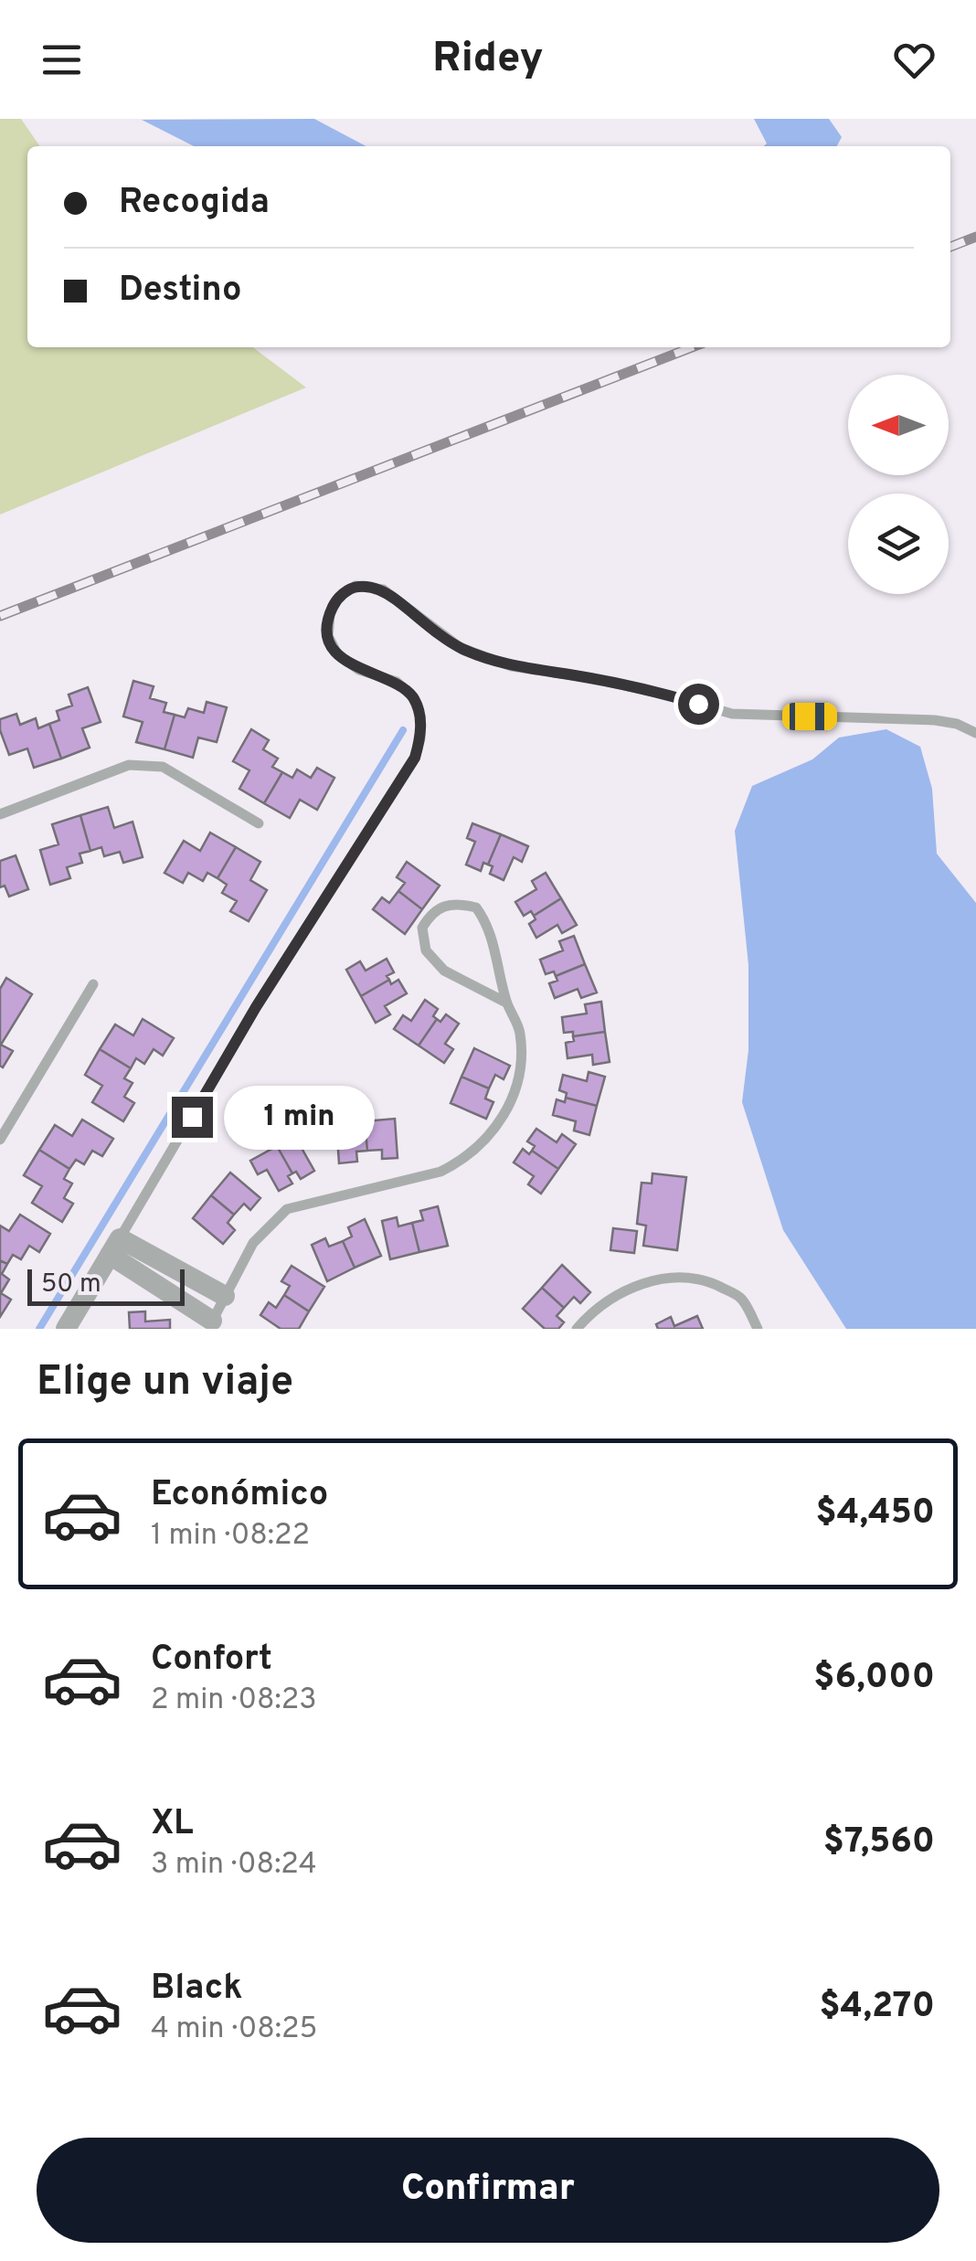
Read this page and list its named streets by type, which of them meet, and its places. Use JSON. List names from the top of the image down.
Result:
{
  "scale_bar": "50 m",
  "north": "left",
  "page": {
    "header": "Ridey",
    "banner": ["Recogida", "Destino"],
    "bubble": "1 min",
    "scale": "50 m",
    "heading": "Elige un viaje",
    "list": [
      {
        "name": "Económico",
        "note": "1 min · 08:22",
        "value": "$4,450"
      },
      {
        "name": "Confort",
        "note": "2 min · 08:23",
        "value": "$6,000"
      },
      {
        "name": "XL",
        "note": "3 min · 08:24",
        "value": "$7,560"
      },
      {
        "name": "Black",
        "note": "4 min · 08:25",
        "value": "$4,270"
      }
    ],
    "buttons": "Confirmar"
  }
}
